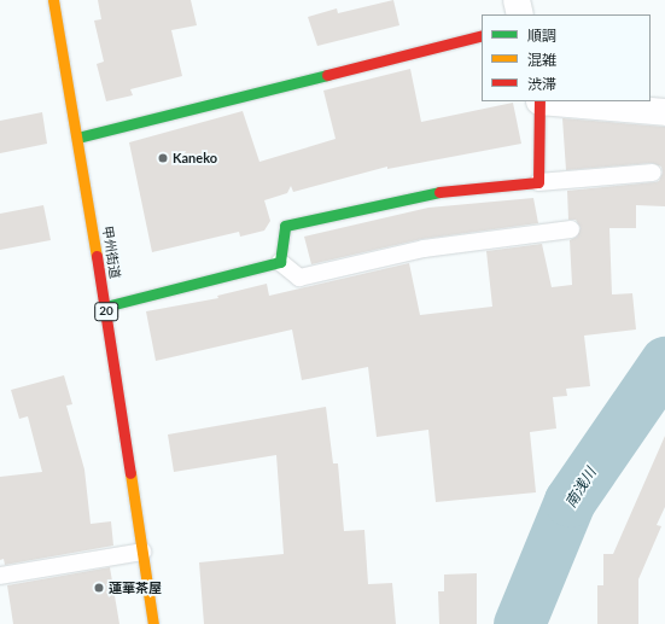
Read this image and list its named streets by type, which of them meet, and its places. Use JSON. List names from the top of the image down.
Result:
{
  "streets": {
    "main road": ["甲州街道", "20"]
  },
  "water": ["南浅川"],
  "places": ["Kaneko", "蓮華茶屋"],
  "legend": ["順調", "混雑", "渋滞"]
}
